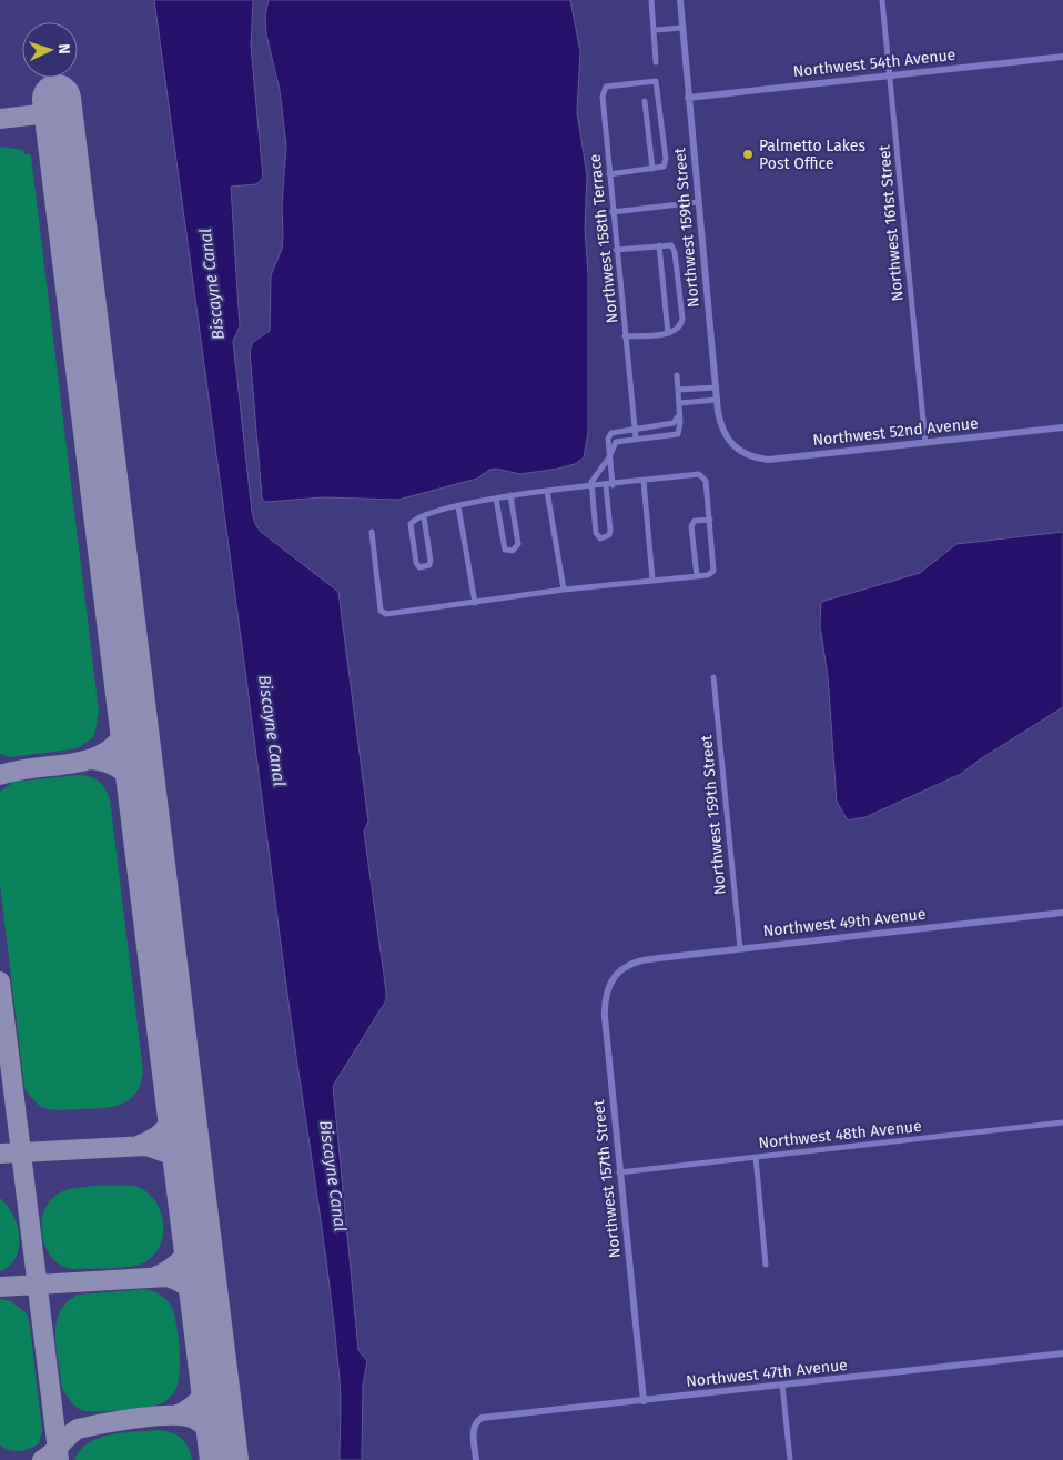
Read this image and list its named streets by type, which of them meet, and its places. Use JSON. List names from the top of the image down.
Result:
{
  "streets": {
    "street": [
      "Northwest 54th Avenue",
      "Northwest 161st Street",
      "Northwest 159th Street",
      "Northwest 158th Terrace",
      "Northwest 52nd Avenue",
      "Northwest 49th Avenue",
      "Northwest 48th Avenue",
      "Northwest 157th Street",
      "Northwest 47th Avenue"
    ]
  },
  "crossings": [
    ["Northwest 54th Avenue", "Northwest 161st Street"],
    ["Northwest 54th Avenue", "Northwest 159th Street"],
    ["Northwest 161st Street", "Northwest 52nd Avenue"],
    ["Northwest 159th Street", "Northwest 158th Terrace"],
    ["Northwest 159th Street", "Northwest 52nd Avenue"],
    ["Northwest 159th Street", "Northwest 49th Avenue"],
    ["Northwest 49th Avenue", "Northwest 157th Street"],
    ["Northwest 48th Avenue", "Northwest 157th Street"],
    ["Northwest 157th Street", "Northwest 47th Avenue"]
  ],
  "water": ["Biscayne Canal"],
  "places": ["Palmetto Lakes Post Office"],
  "north": "right"
}
